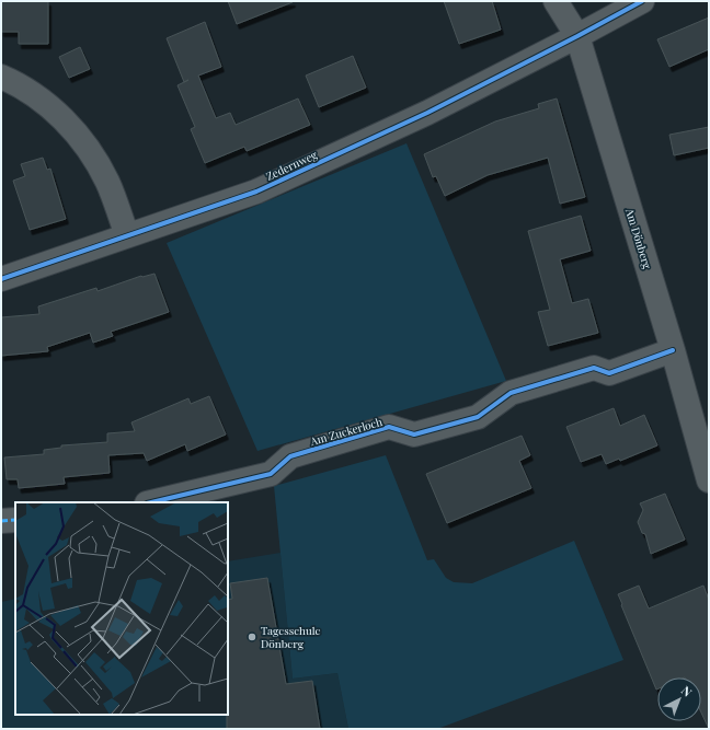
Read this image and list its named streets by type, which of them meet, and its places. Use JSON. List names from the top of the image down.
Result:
{
  "streets": {
    "street": ["Zedernweg", "Am Dönberg", "Am Zuckerloch"]
  },
  "crossings": [
    ["Zedernweg", "Am Dönberg"],
    ["Am Dönberg", "Am Zuckerloch"]
  ],
  "places": ["Tagesschule Dönberg"],
  "north": "top right"
}
